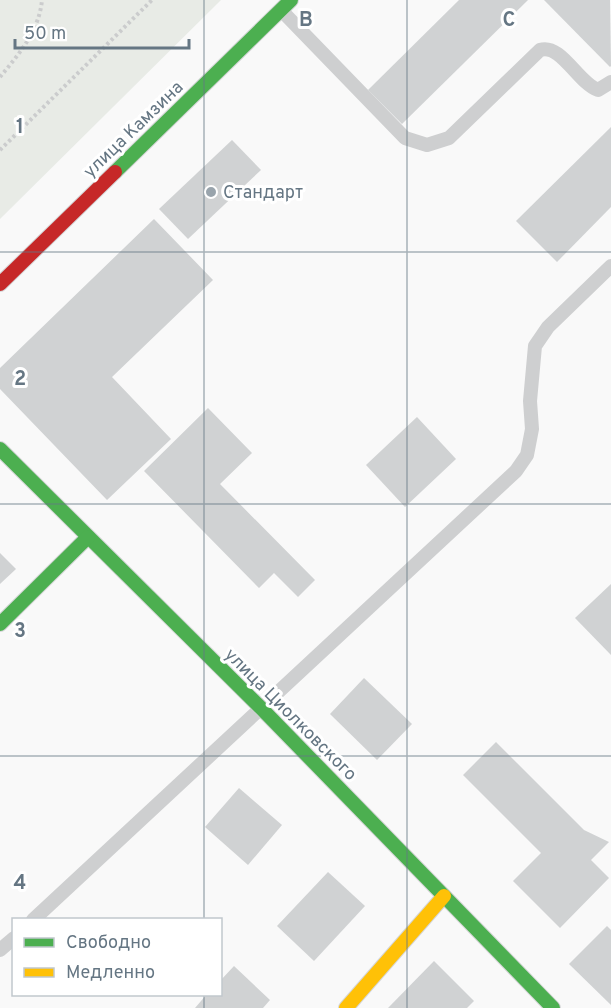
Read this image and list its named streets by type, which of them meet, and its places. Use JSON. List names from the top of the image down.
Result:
{
  "streets": {
    "street": ["улица Камзина", "улица Циолковского"]
  },
  "places": ["Стандарт"],
  "legend": ["Свободно", "Медленно"],
  "scale_bar": "50 m",
  "grid": {
    "columns": ["B", "C"],
    "rows": [
      "1",
      "2",
      "3",
      "4"
    ]
  }
}
